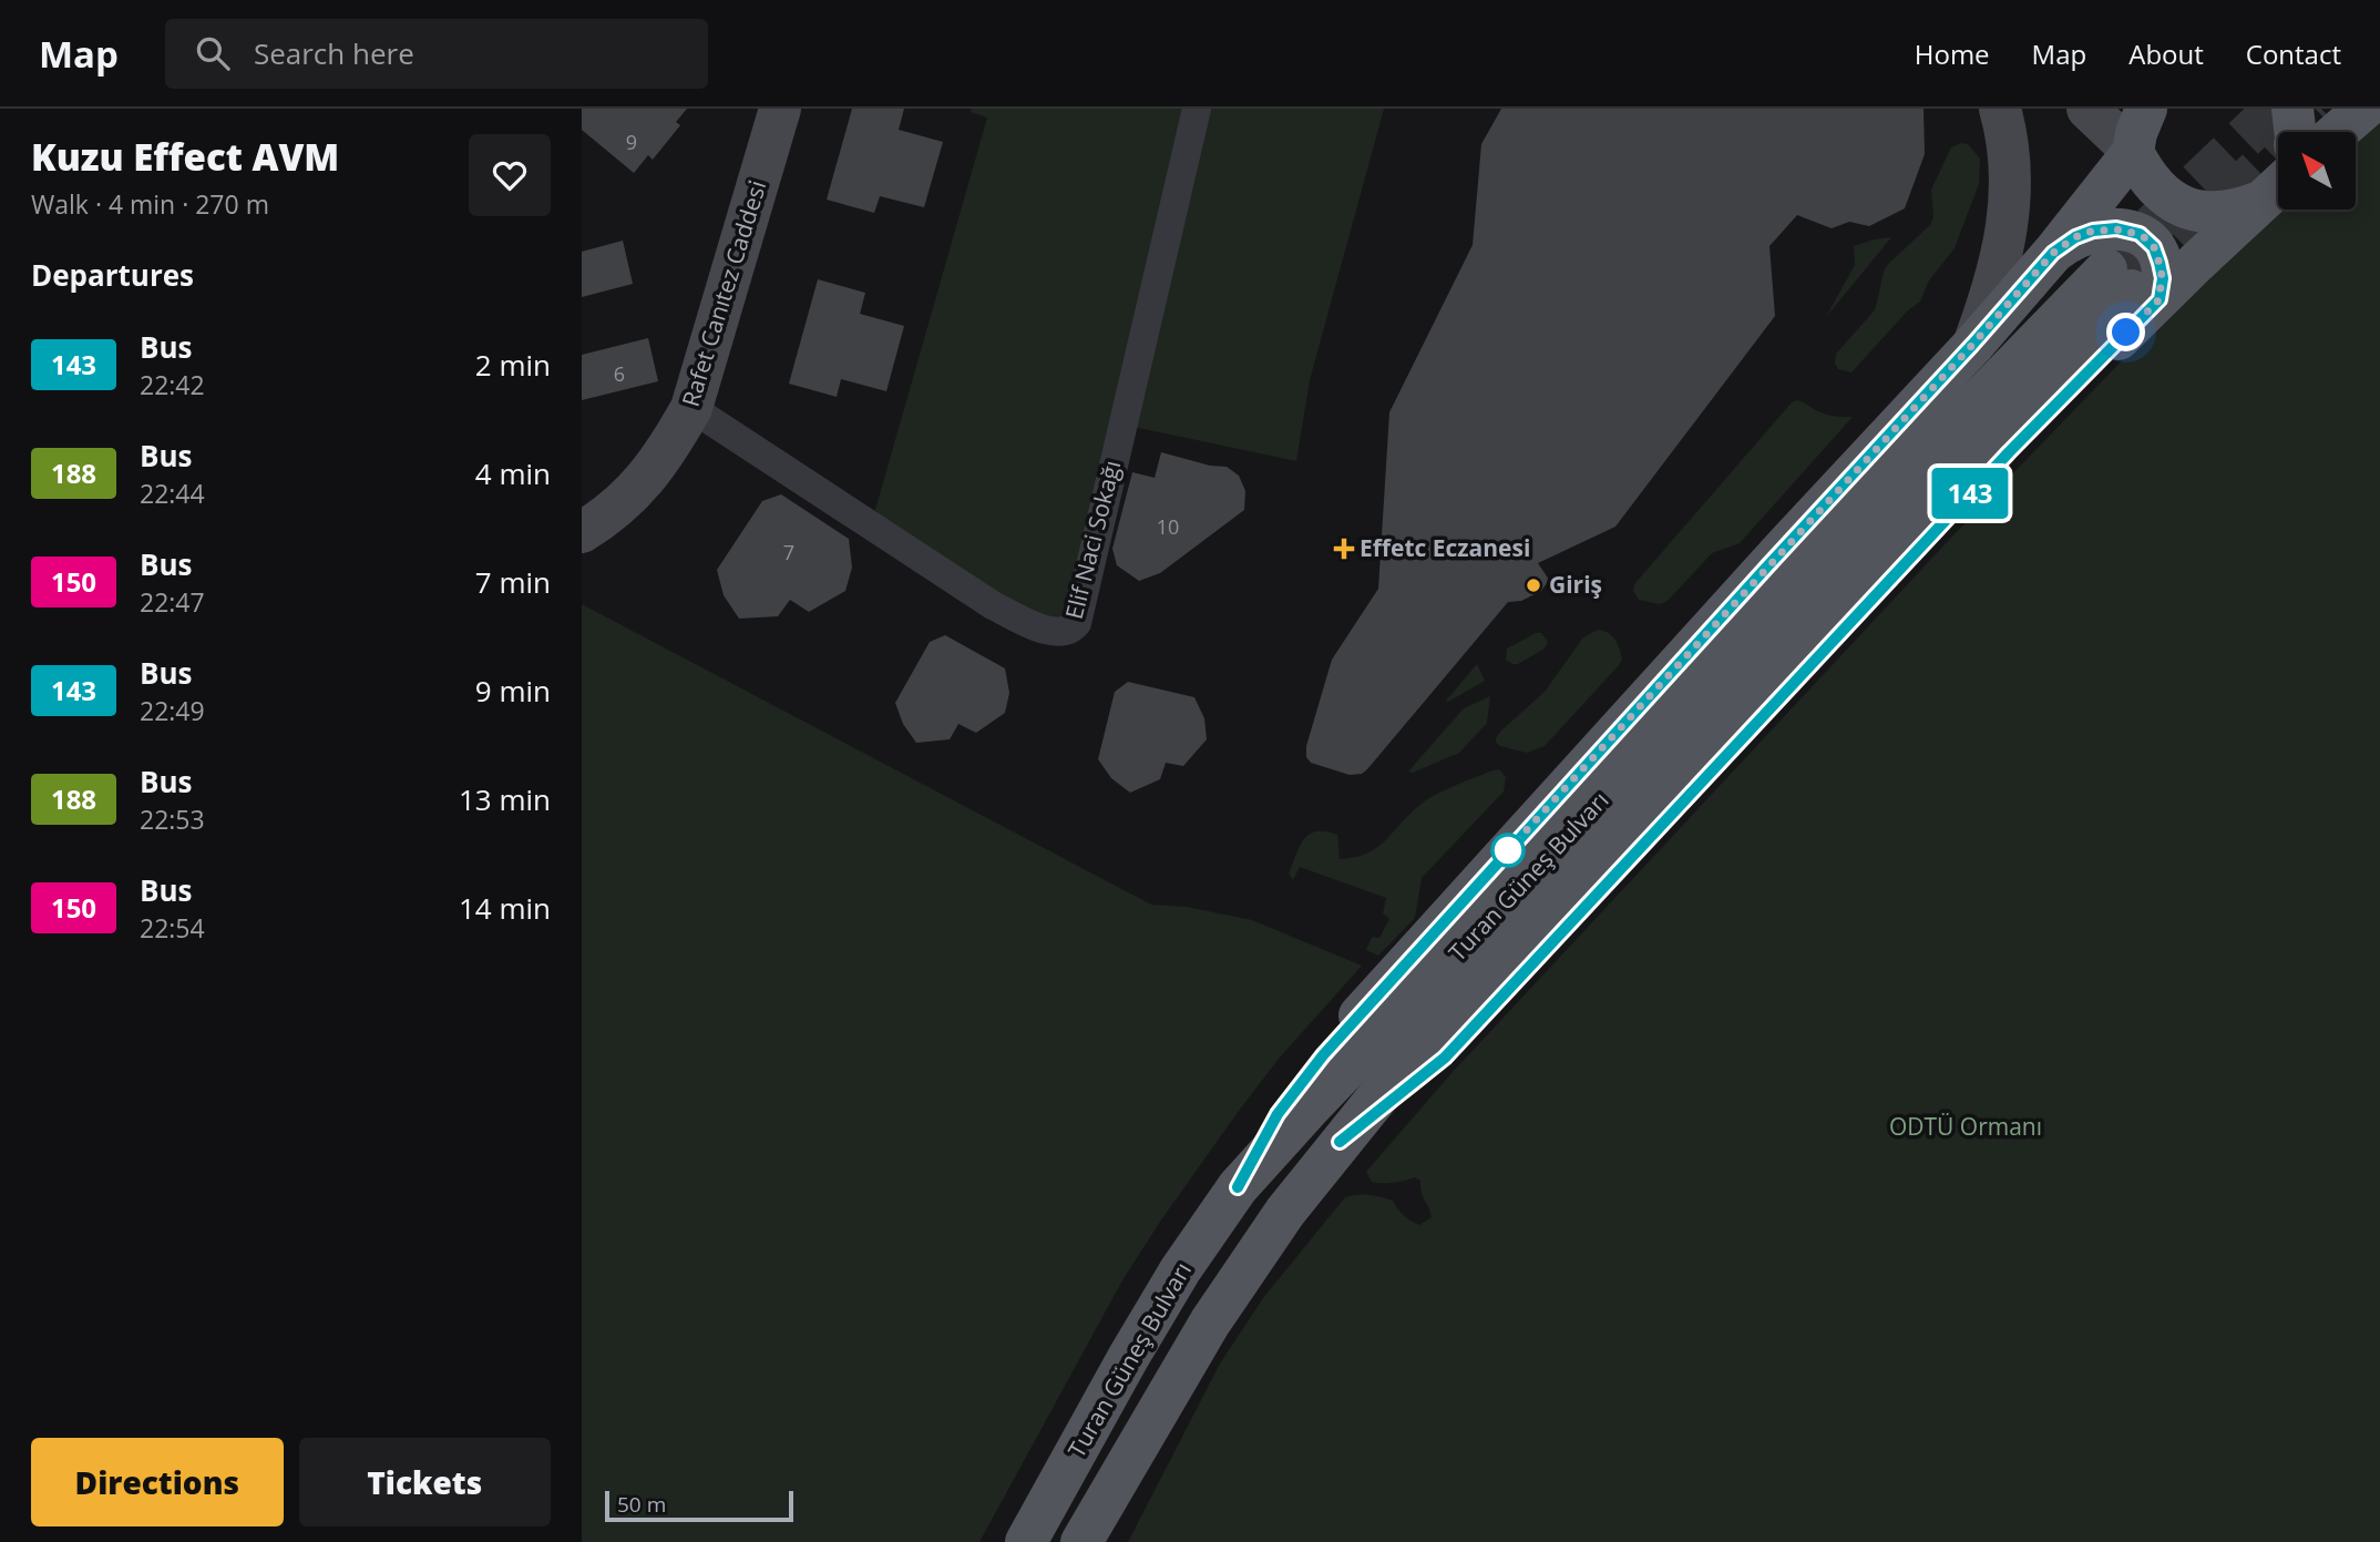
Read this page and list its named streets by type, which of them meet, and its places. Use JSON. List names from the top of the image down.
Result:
{
  "streets": {
    "main road": ["Turan Güneş Bulvarı"],
    "street": ["Rafet Canıtez Caddesi", "Elif Naci Sokağı"]
  },
  "crossings": [
    ["Rafet Canıtez Caddesi", "Elif Naci Sokağı"]
  ],
  "parks": ["ODTÜ Ormanı"],
  "places": {
    "health": ["Effetc Eczanesi"],
    "other": ["Giriş"]
  },
  "lines": ["bus line 143"],
  "house_numbers": [
    "9",
    "6",
    "10",
    "7"
  ],
  "scale_bar": "50 m",
  "north": "top left",
  "page": {
    "header": "Map",
    "search": "Search here",
    "nav": [
      "Home",
      "Map",
      "About",
      "Contact"
    ],
    "heading": [
      ["Kuzu Effect AVM", "Walk · 4 min · 270 m"],
      "Departures"
    ],
    "on_map": "143",
    "list": [
      {
        "mark": "143",
        "name": "Bus",
        "note": "22:42",
        "value": "2 min"
      },
      {
        "mark": "188",
        "name": "Bus",
        "note": "22:44",
        "value": "4 min"
      },
      {
        "mark": "150",
        "name": "Bus",
        "note": "22:47",
        "value": "7 min"
      },
      {
        "mark": "143",
        "name": "Bus",
        "note": "22:49",
        "value": "9 min"
      },
      {
        "mark": "188",
        "name": "Bus",
        "note": "22:53",
        "value": "13 min"
      },
      {
        "mark": "150",
        "name": "Bus",
        "note": "22:54",
        "value": "14 min"
      }
    ],
    "buttons": ["Directions", "Tickets"],
    "scale": "50 m"
  }
}
